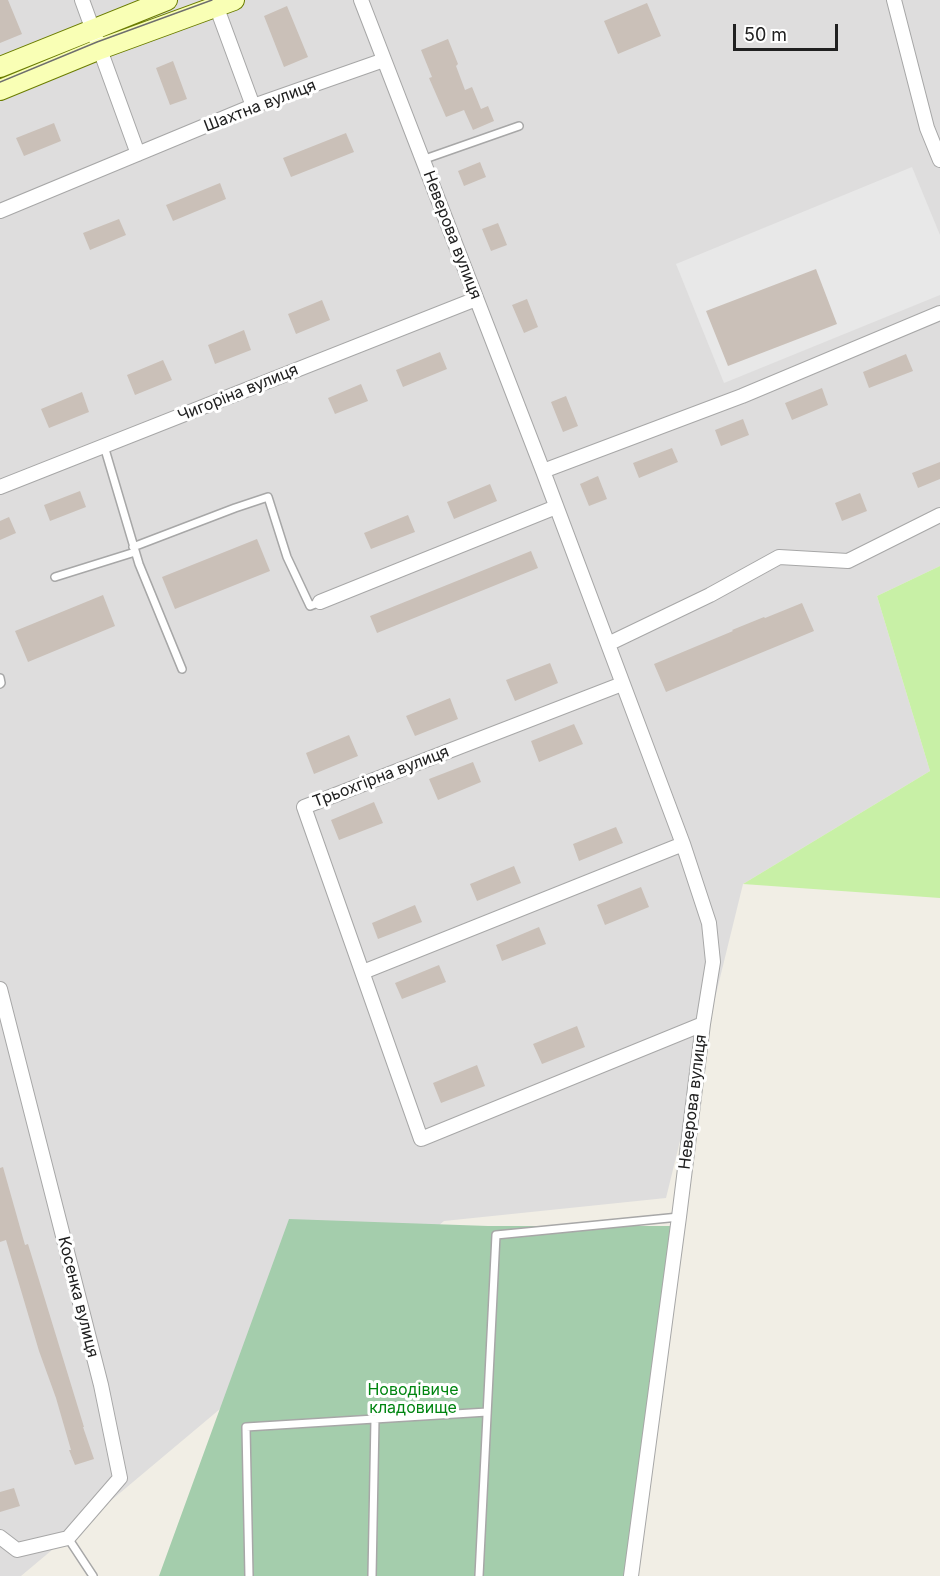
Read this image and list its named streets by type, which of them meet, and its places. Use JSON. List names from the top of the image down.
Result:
{
  "streets": {
    "street": [
      "Шахтна вулиця",
      "Неверова вулиця",
      "Чигоріна вулиця",
      "Трьохгірна вулиця",
      "Косенка вулиця"
    ]
  },
  "crossings": [
    ["Шахтна вулиця", "Неверова вулиця"],
    ["Неверова вулиця", "Чигоріна вулиця"],
    ["Неверова вулиця", "Трьохгірна вулиця"]
  ],
  "parks": ["Новодівиче кладовище"],
  "scale_bar": "50 m"
}
